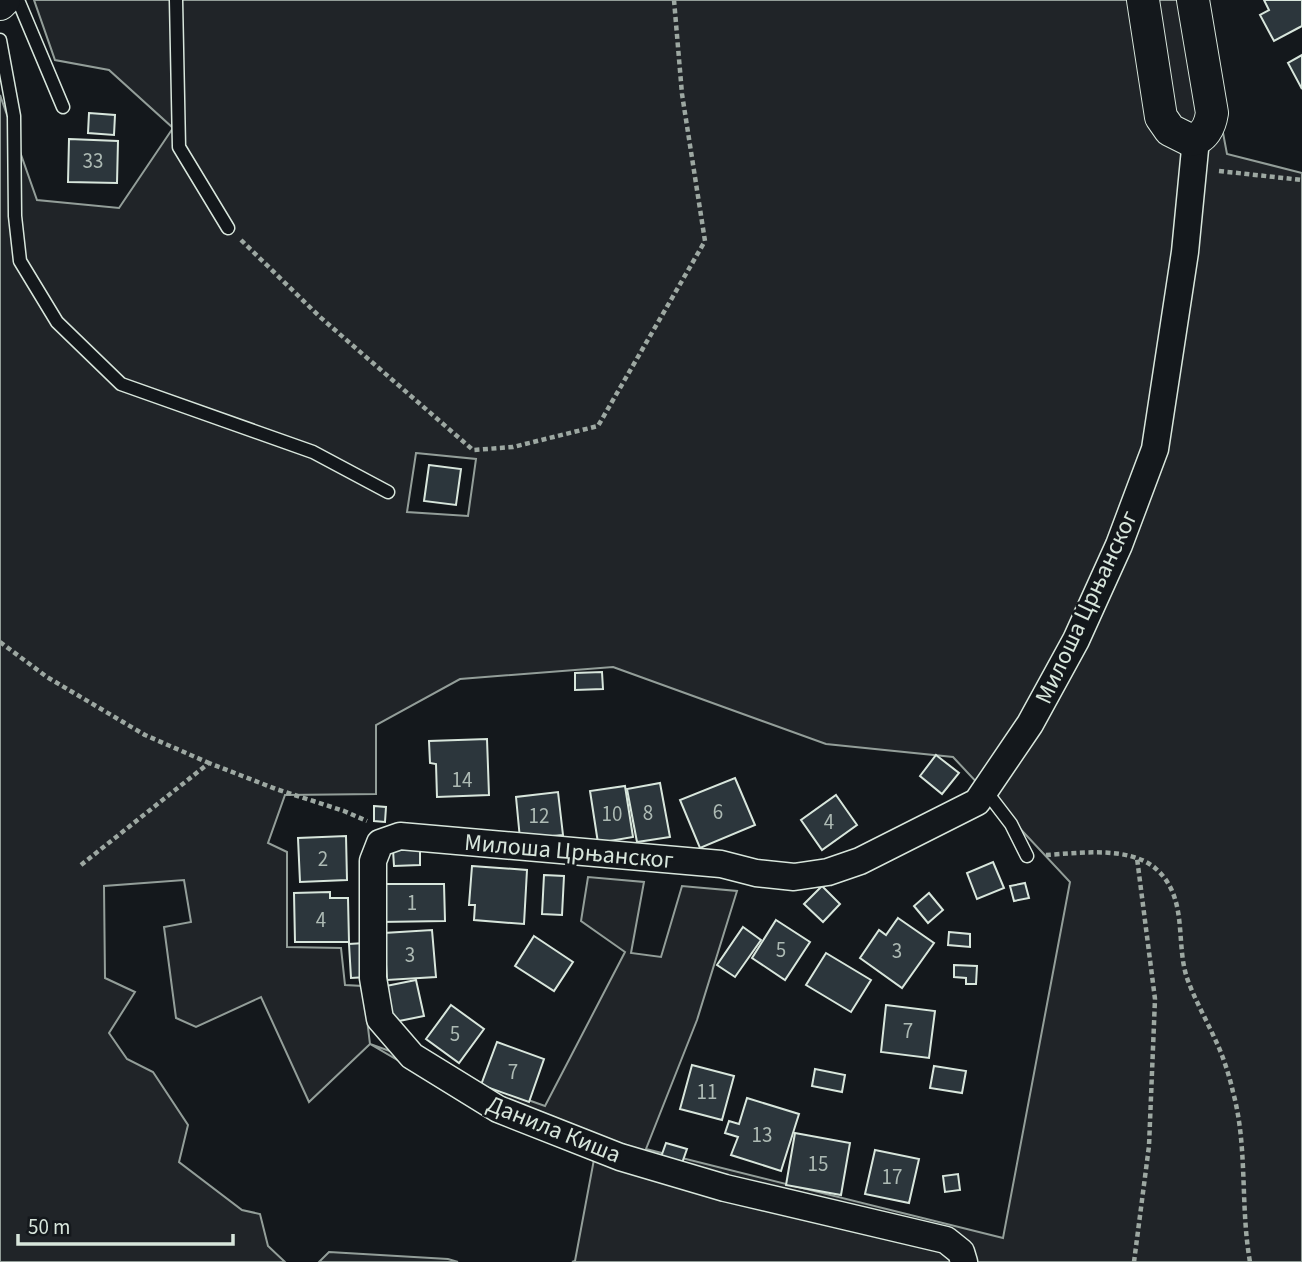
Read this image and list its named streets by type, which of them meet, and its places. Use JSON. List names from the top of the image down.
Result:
{
  "streets": {
    "street": ["Милоша Црњанског", "Данила Киша"]
  },
  "crossings": [
    ["Милоша Црњанског", "Данила Киша"]
  ],
  "house_numbers": [
    "33",
    "14",
    "6",
    "8",
    "10",
    "12",
    "4",
    "2",
    "1",
    "4",
    "5",
    "3",
    "3",
    "7",
    "5",
    "7",
    "11",
    "13",
    "15",
    "17"
  ],
  "scale_bar": "50 m"
}
